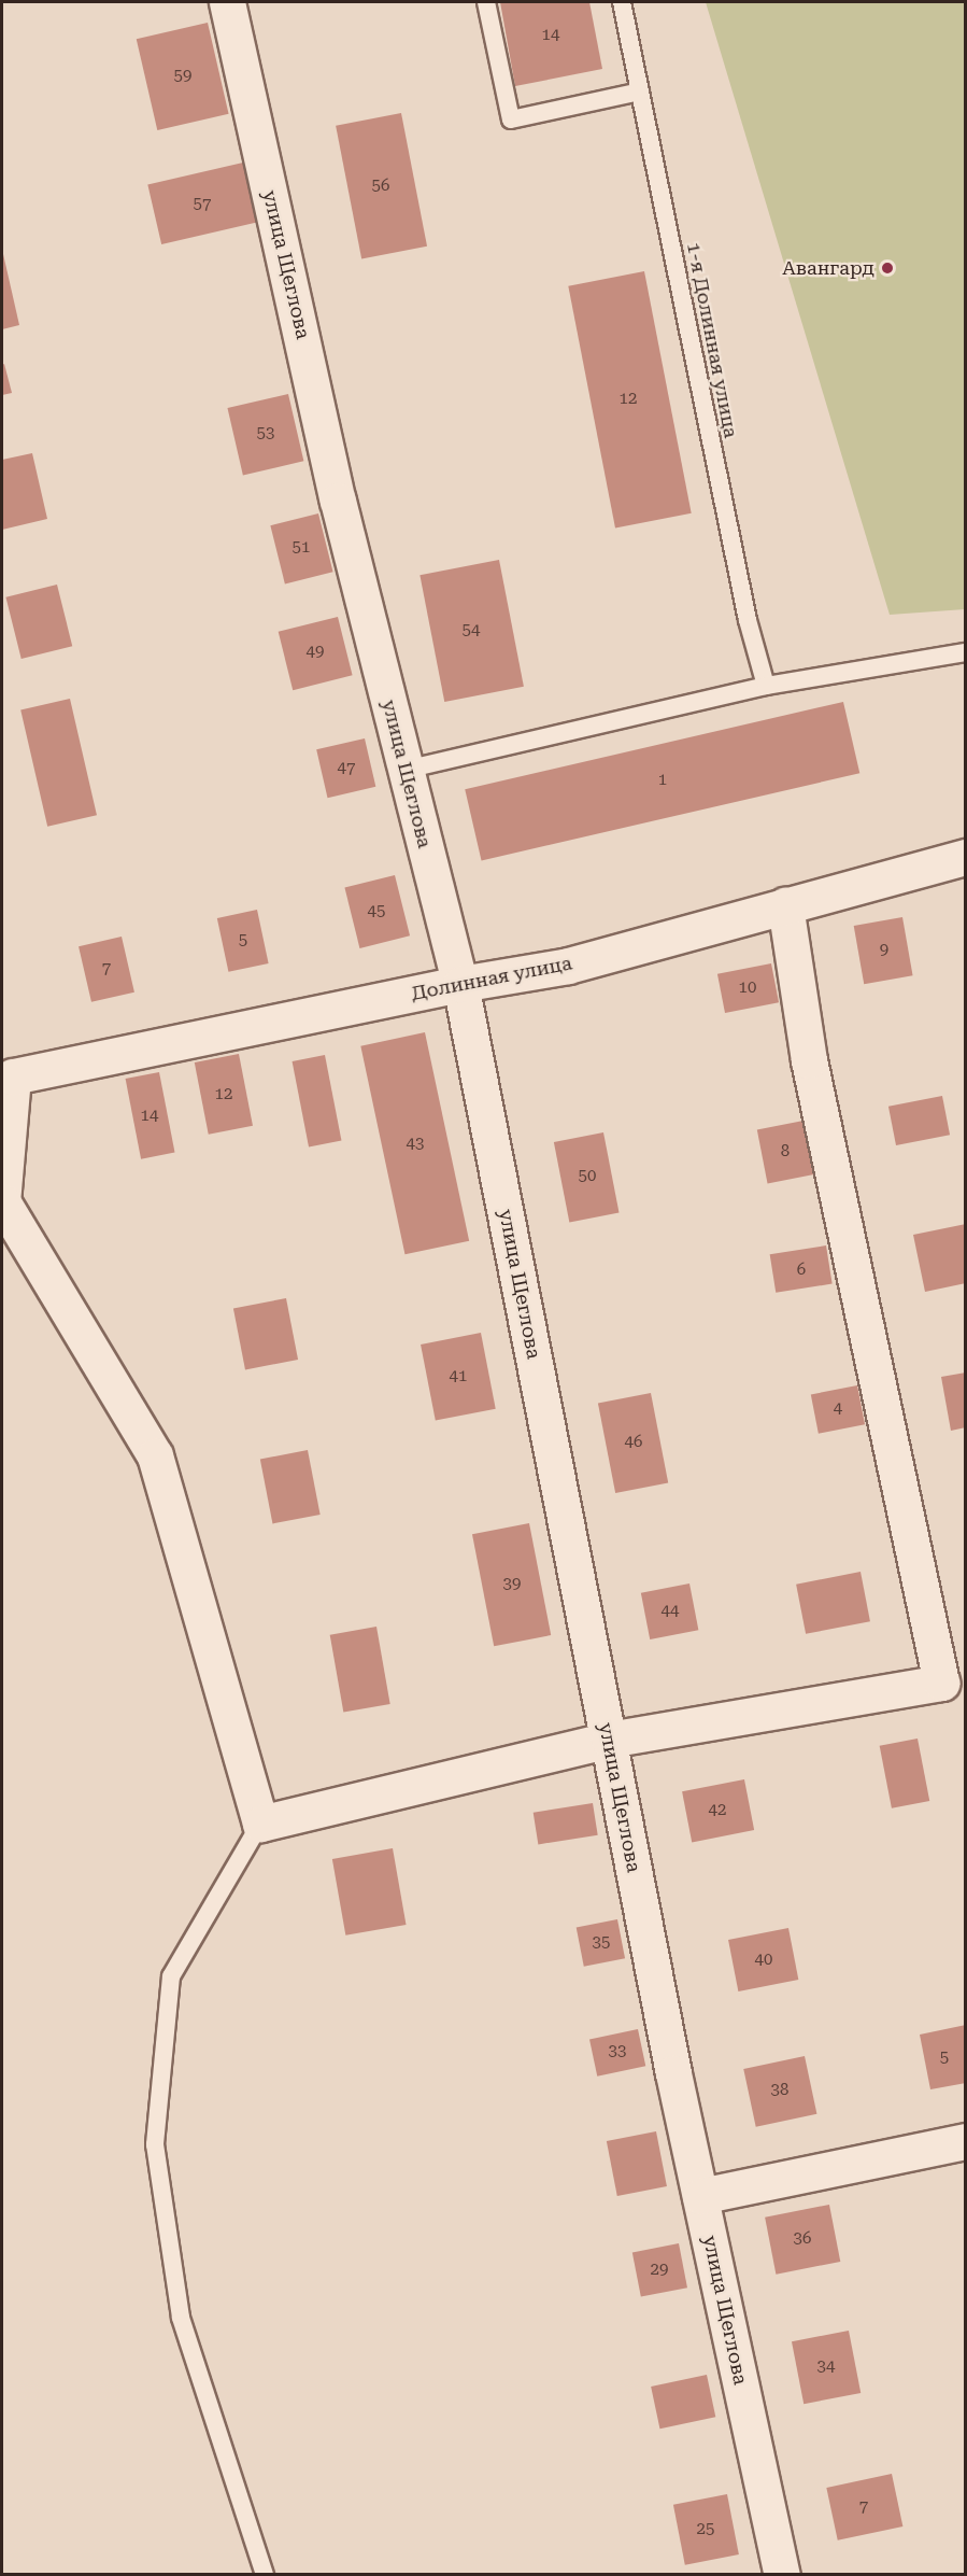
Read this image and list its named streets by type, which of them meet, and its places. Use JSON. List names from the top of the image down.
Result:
{
  "streets": {
    "street": ["улица Щеглова", "Долинная улица"],
    "lane": ["1-я Долинная улица"]
  },
  "crossings": [
    ["улица Щеглова", "Долинная улица"]
  ],
  "places": ["Авангард"],
  "house_numbers": [
    "14",
    "59",
    "56",
    "57",
    "12",
    "53",
    "51",
    "54",
    "49",
    "47",
    "1",
    "45",
    "5",
    "9",
    "7",
    "10",
    "12",
    "14",
    "43",
    "8",
    "50",
    "6",
    "41",
    "4",
    "46",
    "39",
    "44",
    "42",
    "35",
    "40",
    "33",
    "5",
    "38",
    "36",
    "29",
    "34",
    "7",
    "25"
  ]
}
